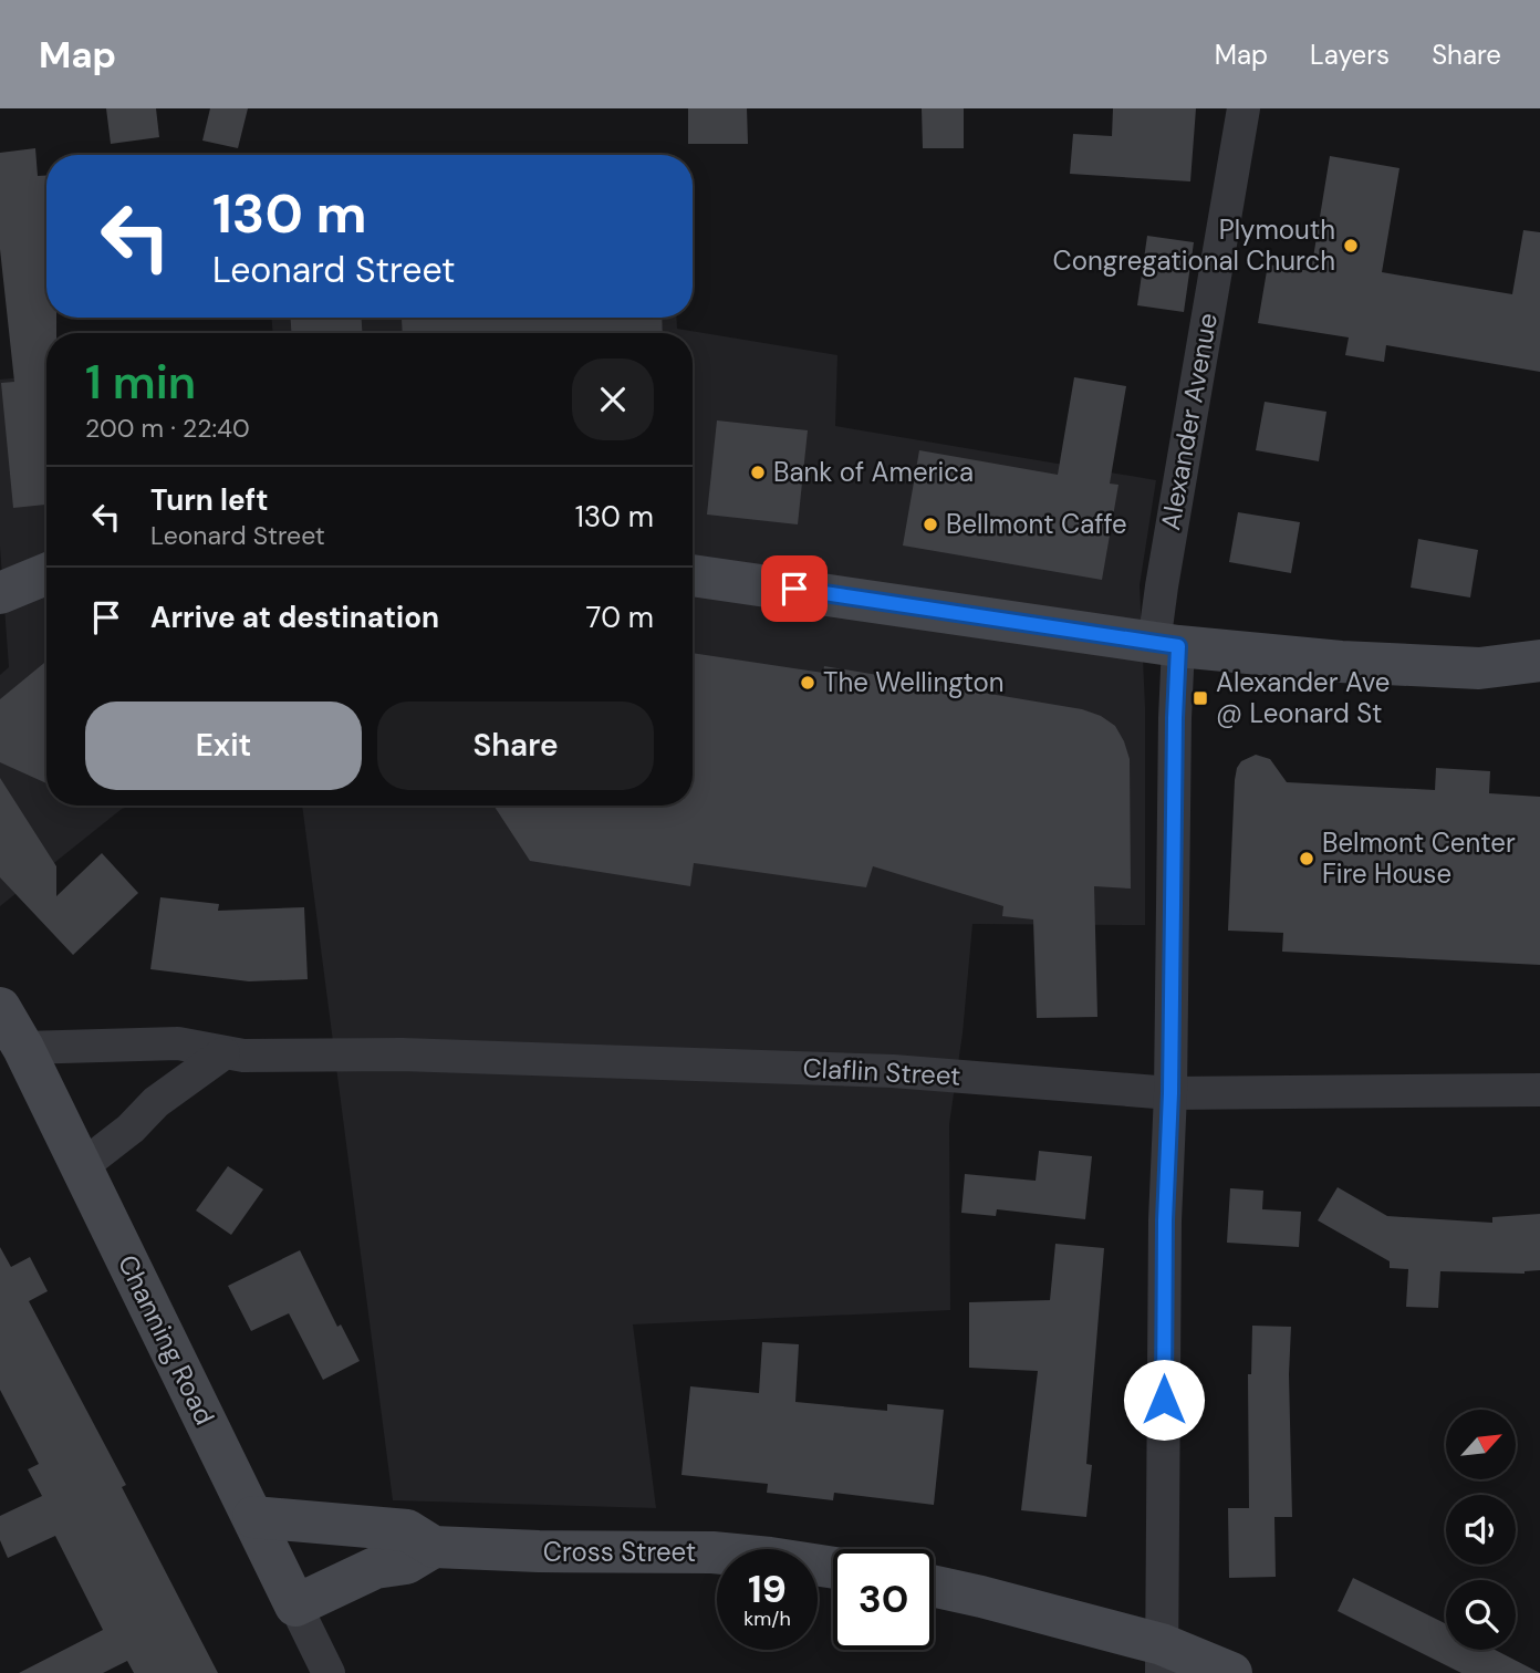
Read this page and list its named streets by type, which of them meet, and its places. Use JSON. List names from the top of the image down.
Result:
{
  "streets": {
    "street": [
      "Alexander Avenue",
      "Claflin Street",
      "Channing Road",
      "Cross Street"
    ]
  },
  "crossings": [
    ["Alexander Avenue", "Claflin Street"],
    ["Claflin Street", "Channing Road"],
    ["Channing Road", "Cross Street"]
  ],
  "places": {
    "other": [
      "Plymouth Congregational Church",
      "Bank of America",
      "Bellmont Caffe",
      "The Wellington",
      "Belmont Center Fire House"
    ],
    "transit": ["Alexander Ave @ Leonard St"]
  },
  "north": "top right",
  "page": {
    "header": "Map",
    "nav": ["Map", "Layers", "Share"],
    "turn": ["130 m", "Leonard Street"],
    "heading": ["1 min", "200 m · 22:40"],
    "list": [
      {
        "name": "Turn left",
        "note": "Leonard Street",
        "value": "130 m"
      },
      {
        "name": "Arrive at destination",
        "value": "70 m"
      }
    ],
    "buttons": ["Exit", "Share"],
    "speed": "19 km/h",
    "limit": "30"
  }
}
